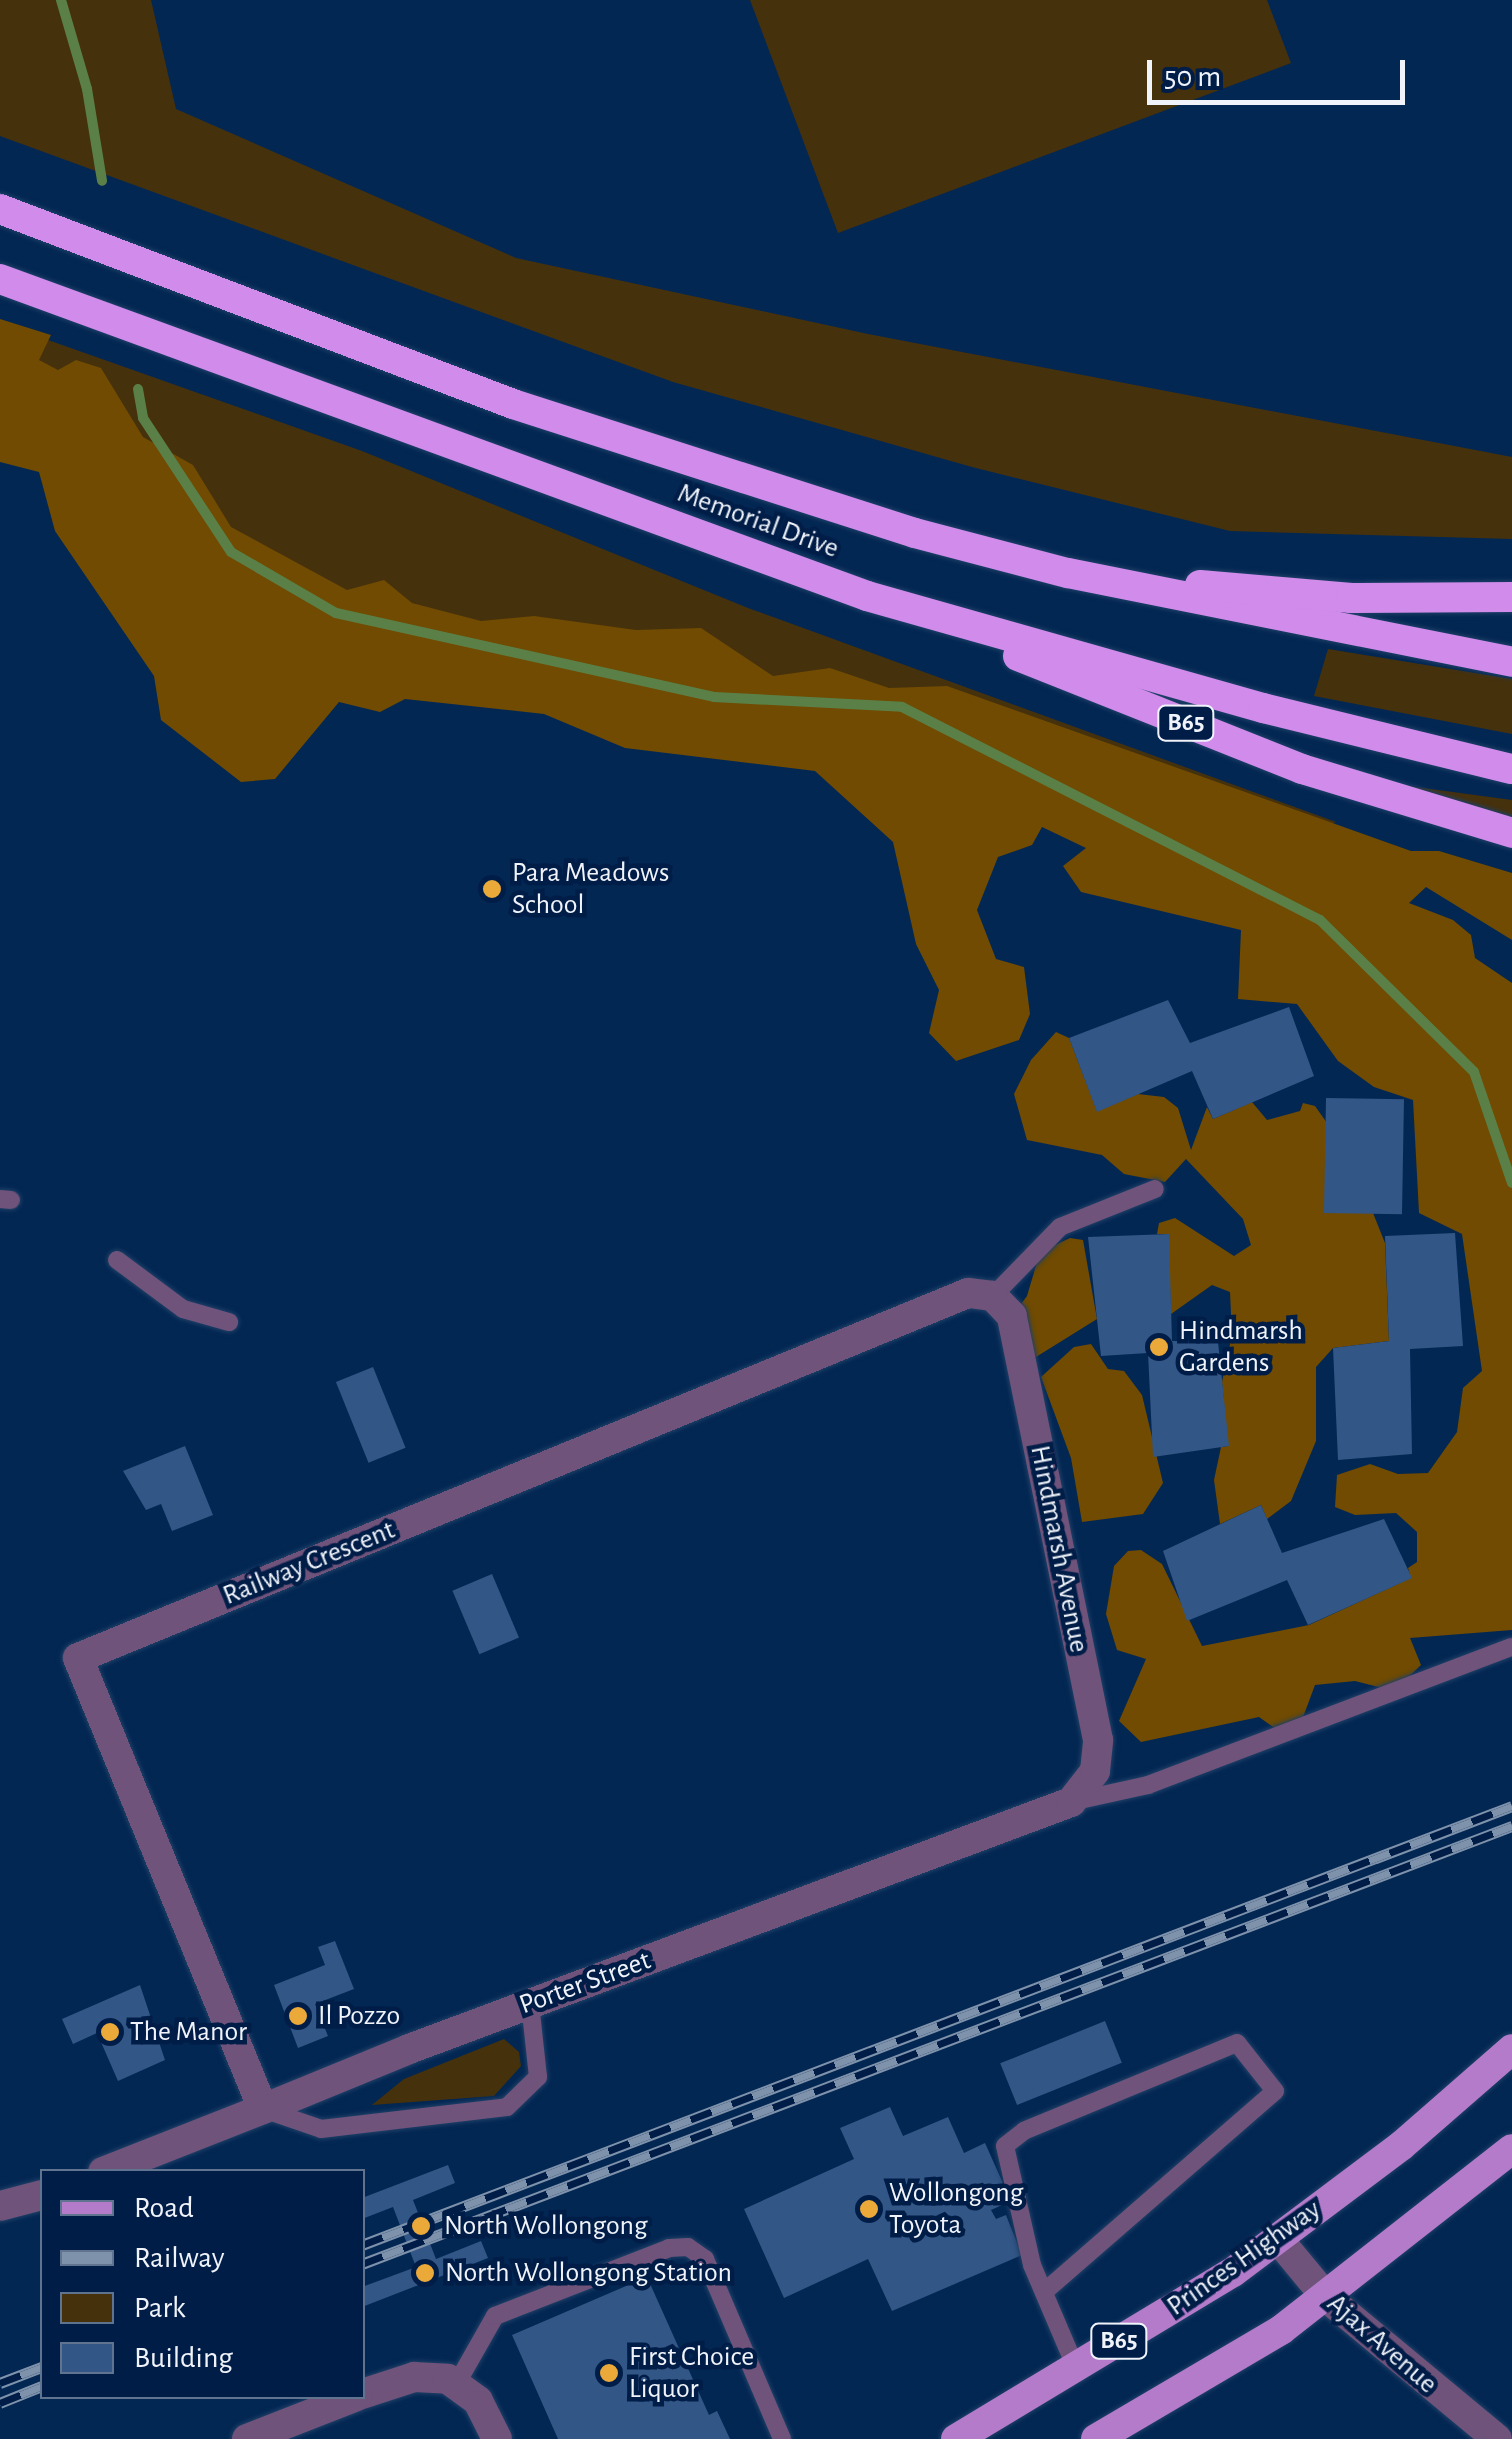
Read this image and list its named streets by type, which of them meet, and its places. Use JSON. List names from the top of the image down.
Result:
{
  "streets": {
    "highway": ["Memorial Drive", "B65"],
    "main road": ["Princes Highway"],
    "street": [
      "Hindmarsh Avenue",
      "Railway Crescent",
      "Porter Street",
      "Ajax Avenue"
    ]
  },
  "crossings": [
    ["Memorial Drive", "B65"],
    ["B65", "Ajax Avenue"],
    ["Hindmarsh Avenue", "Railway Crescent"],
    ["Hindmarsh Avenue", "Porter Street"],
    ["Railway Crescent", "Porter Street"],
    ["Princes Highway", "Ajax Avenue"]
  ],
  "places": [
    "Para Meadows School",
    "Hindmarsh Gardens",
    "Il Pozzo",
    "The Manor",
    "Wollongong Toyota",
    "North Wollongong",
    "North Wollongong Station",
    "First Choice Liquor"
  ],
  "legend": [
    "Road",
    "Railway",
    "Park",
    "Building"
  ],
  "scale_bar": "50 m"
}
